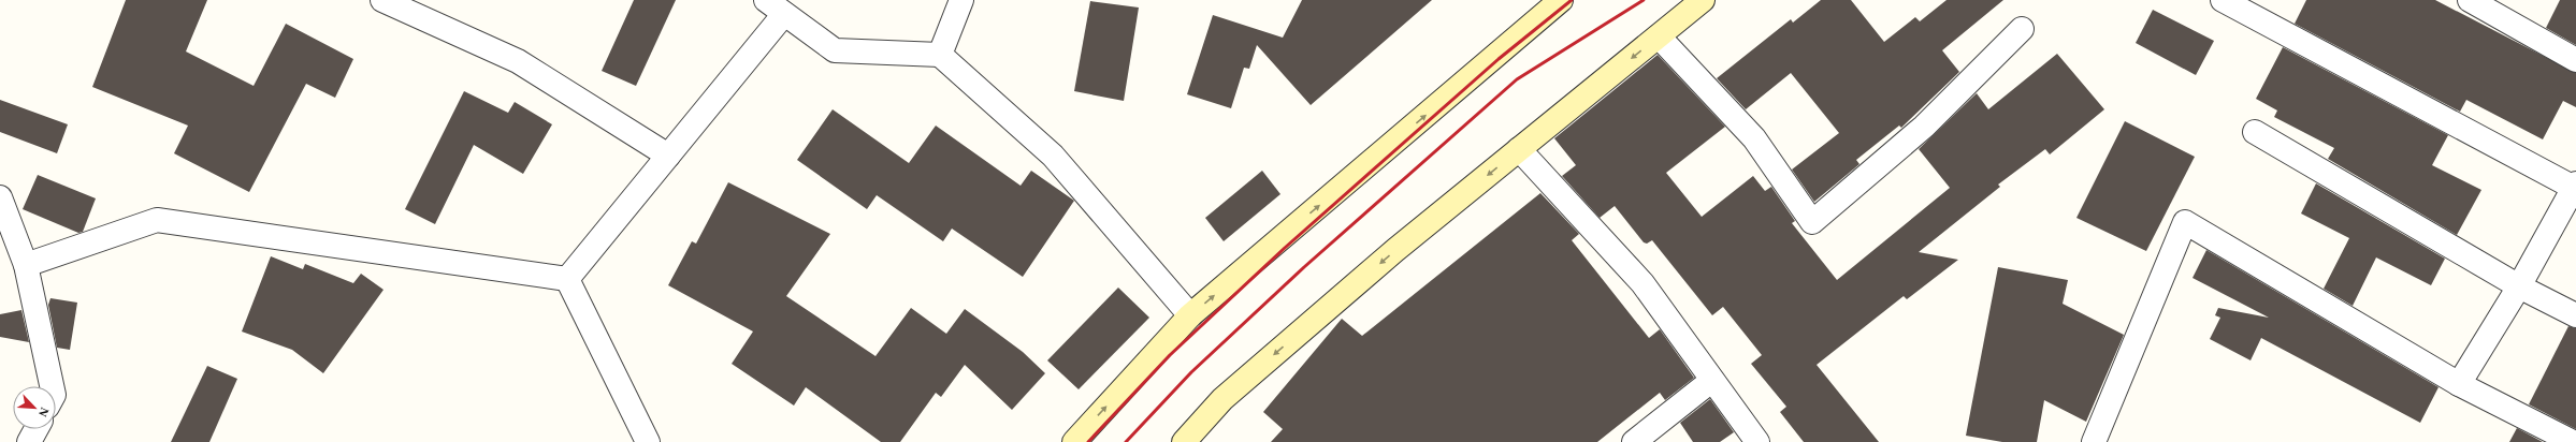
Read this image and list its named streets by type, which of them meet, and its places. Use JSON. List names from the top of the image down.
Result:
{
  "north": "bottom right"
}
